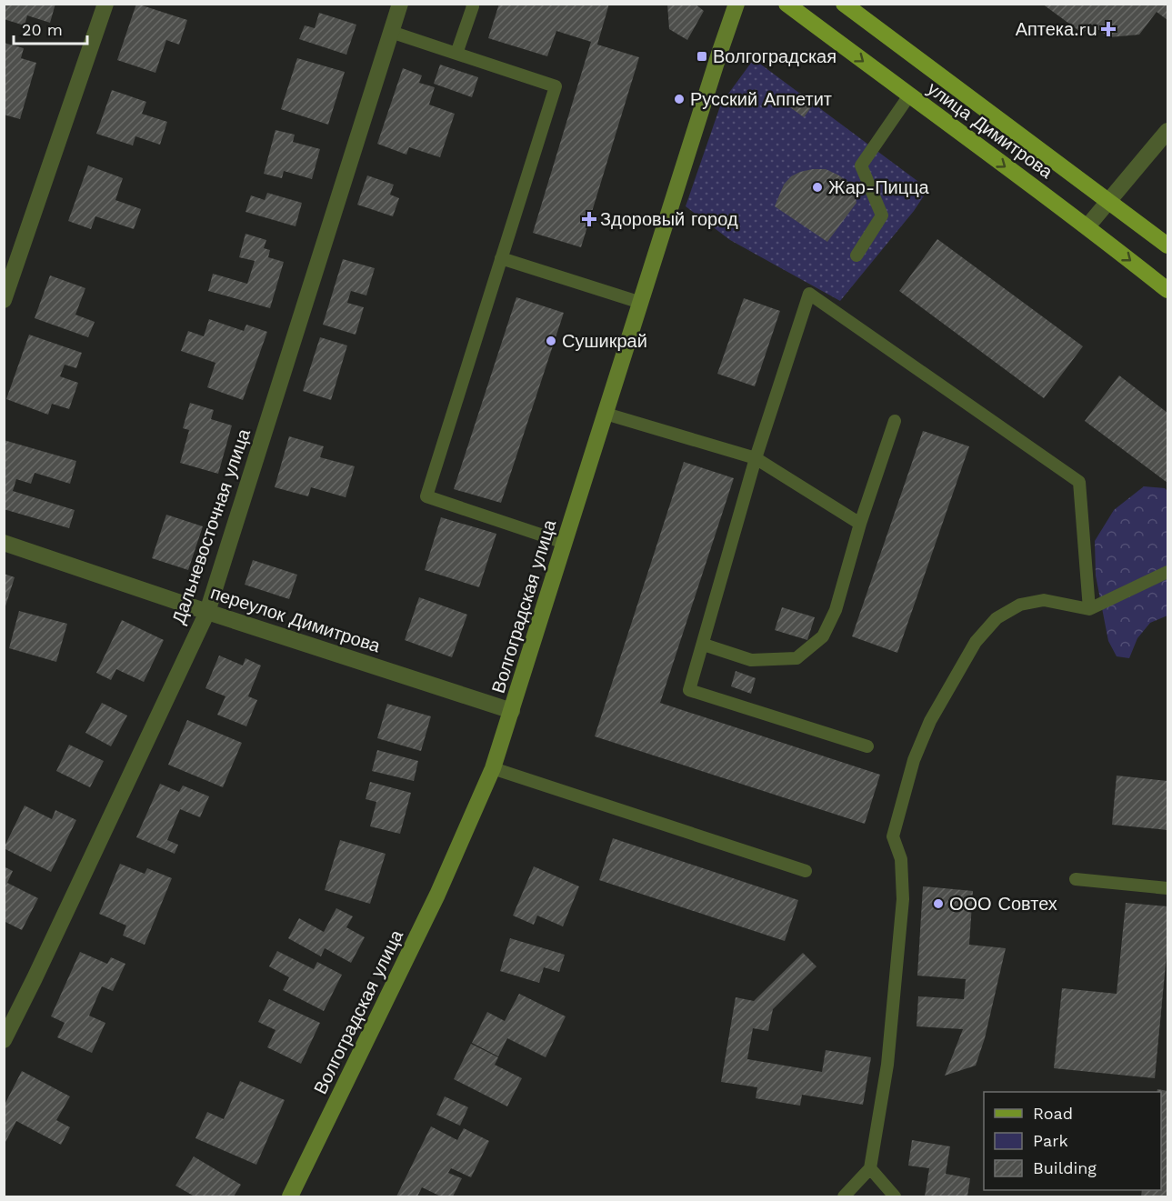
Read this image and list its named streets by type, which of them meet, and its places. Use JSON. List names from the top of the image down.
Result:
{
  "streets": {
    "main road": ["улица Димитрова", "Волгоградская улица"],
    "street": ["Дальневосточная улица", "переулок Димитрова"]
  },
  "crossings": [
    ["Дальневосточная улица", "переулок Димитрова"],
    ["Волгоградская улица", "переулок Димитрова"]
  ],
  "places": {
    "health": ["Аптека.ru", "Здоровый город"],
    "transit": ["Волгоградская"],
    "other": [
      "Русский Аппетит",
      "Жар-Пицца",
      "Сушикрай",
      "ООО Совтех"
    ]
  },
  "legend": ["Road", "Park", "Building"],
  "scale_bar": "20 m"
}
